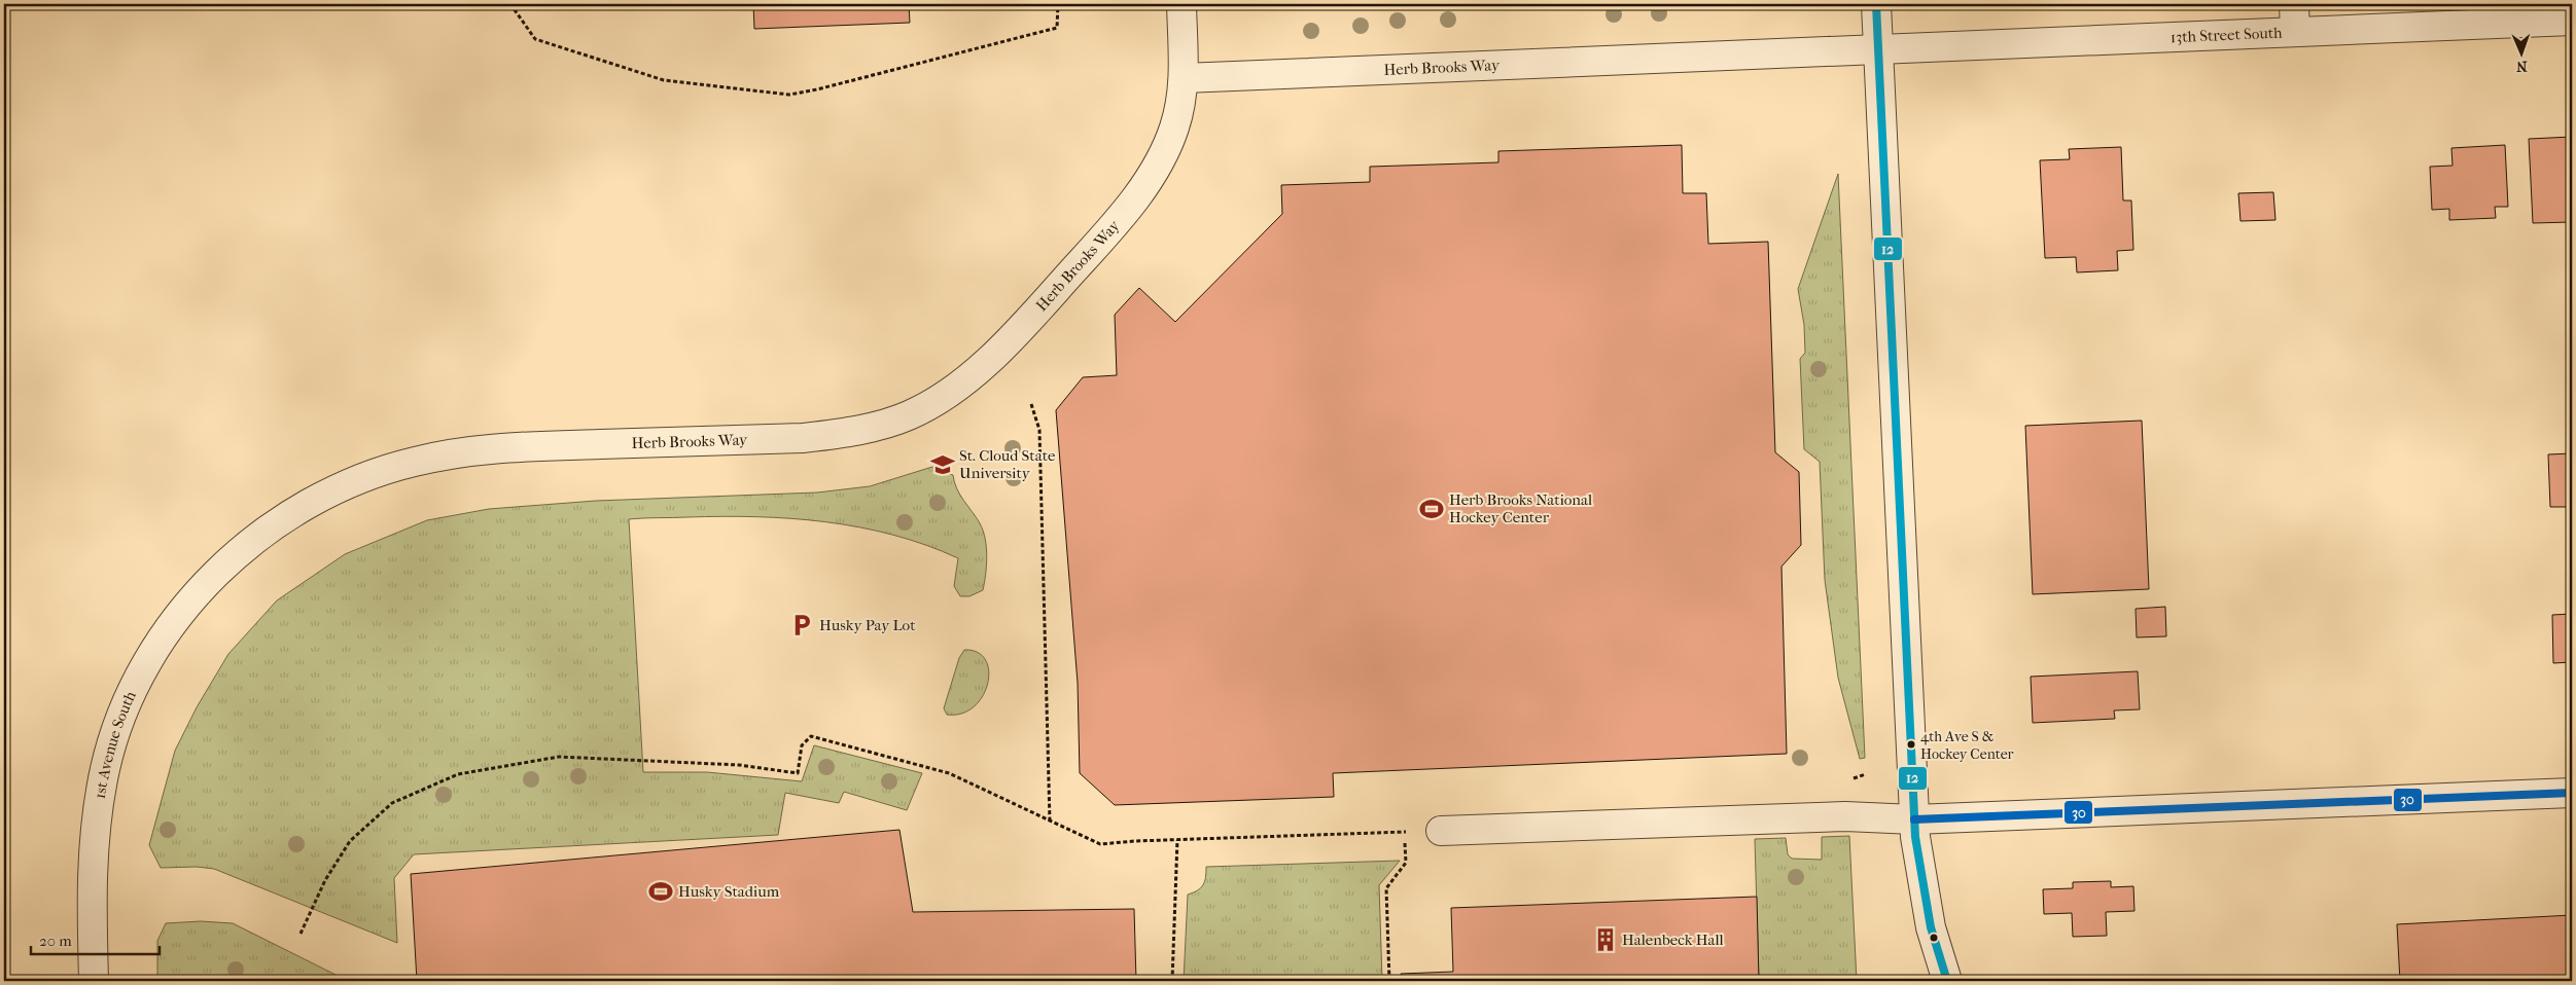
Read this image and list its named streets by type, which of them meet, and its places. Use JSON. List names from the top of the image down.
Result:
{
  "streets": {
    "street": ["13th Street South", "Herb Brooks Way", "1st Avenue South"]
  },
  "crossings": [
    ["13th Street South", "Herb Brooks Way"],
    ["Herb Brooks Way", "1st Avenue South"]
  ],
  "places": {
    "school or university": ["St. Cloud State University"],
    "sports": ["Herb Brooks National Hockey Center", "Husky Stadium"],
    "parking": ["Husky Pay Lot"],
    "other": ["4th Ave S & Hockey Center"],
    "building": ["Halenbeck Hall"]
  },
  "lines": ["transit line 12", "transit line 30"],
  "scale_bar": "20 m",
  "north": "bottom"
}
